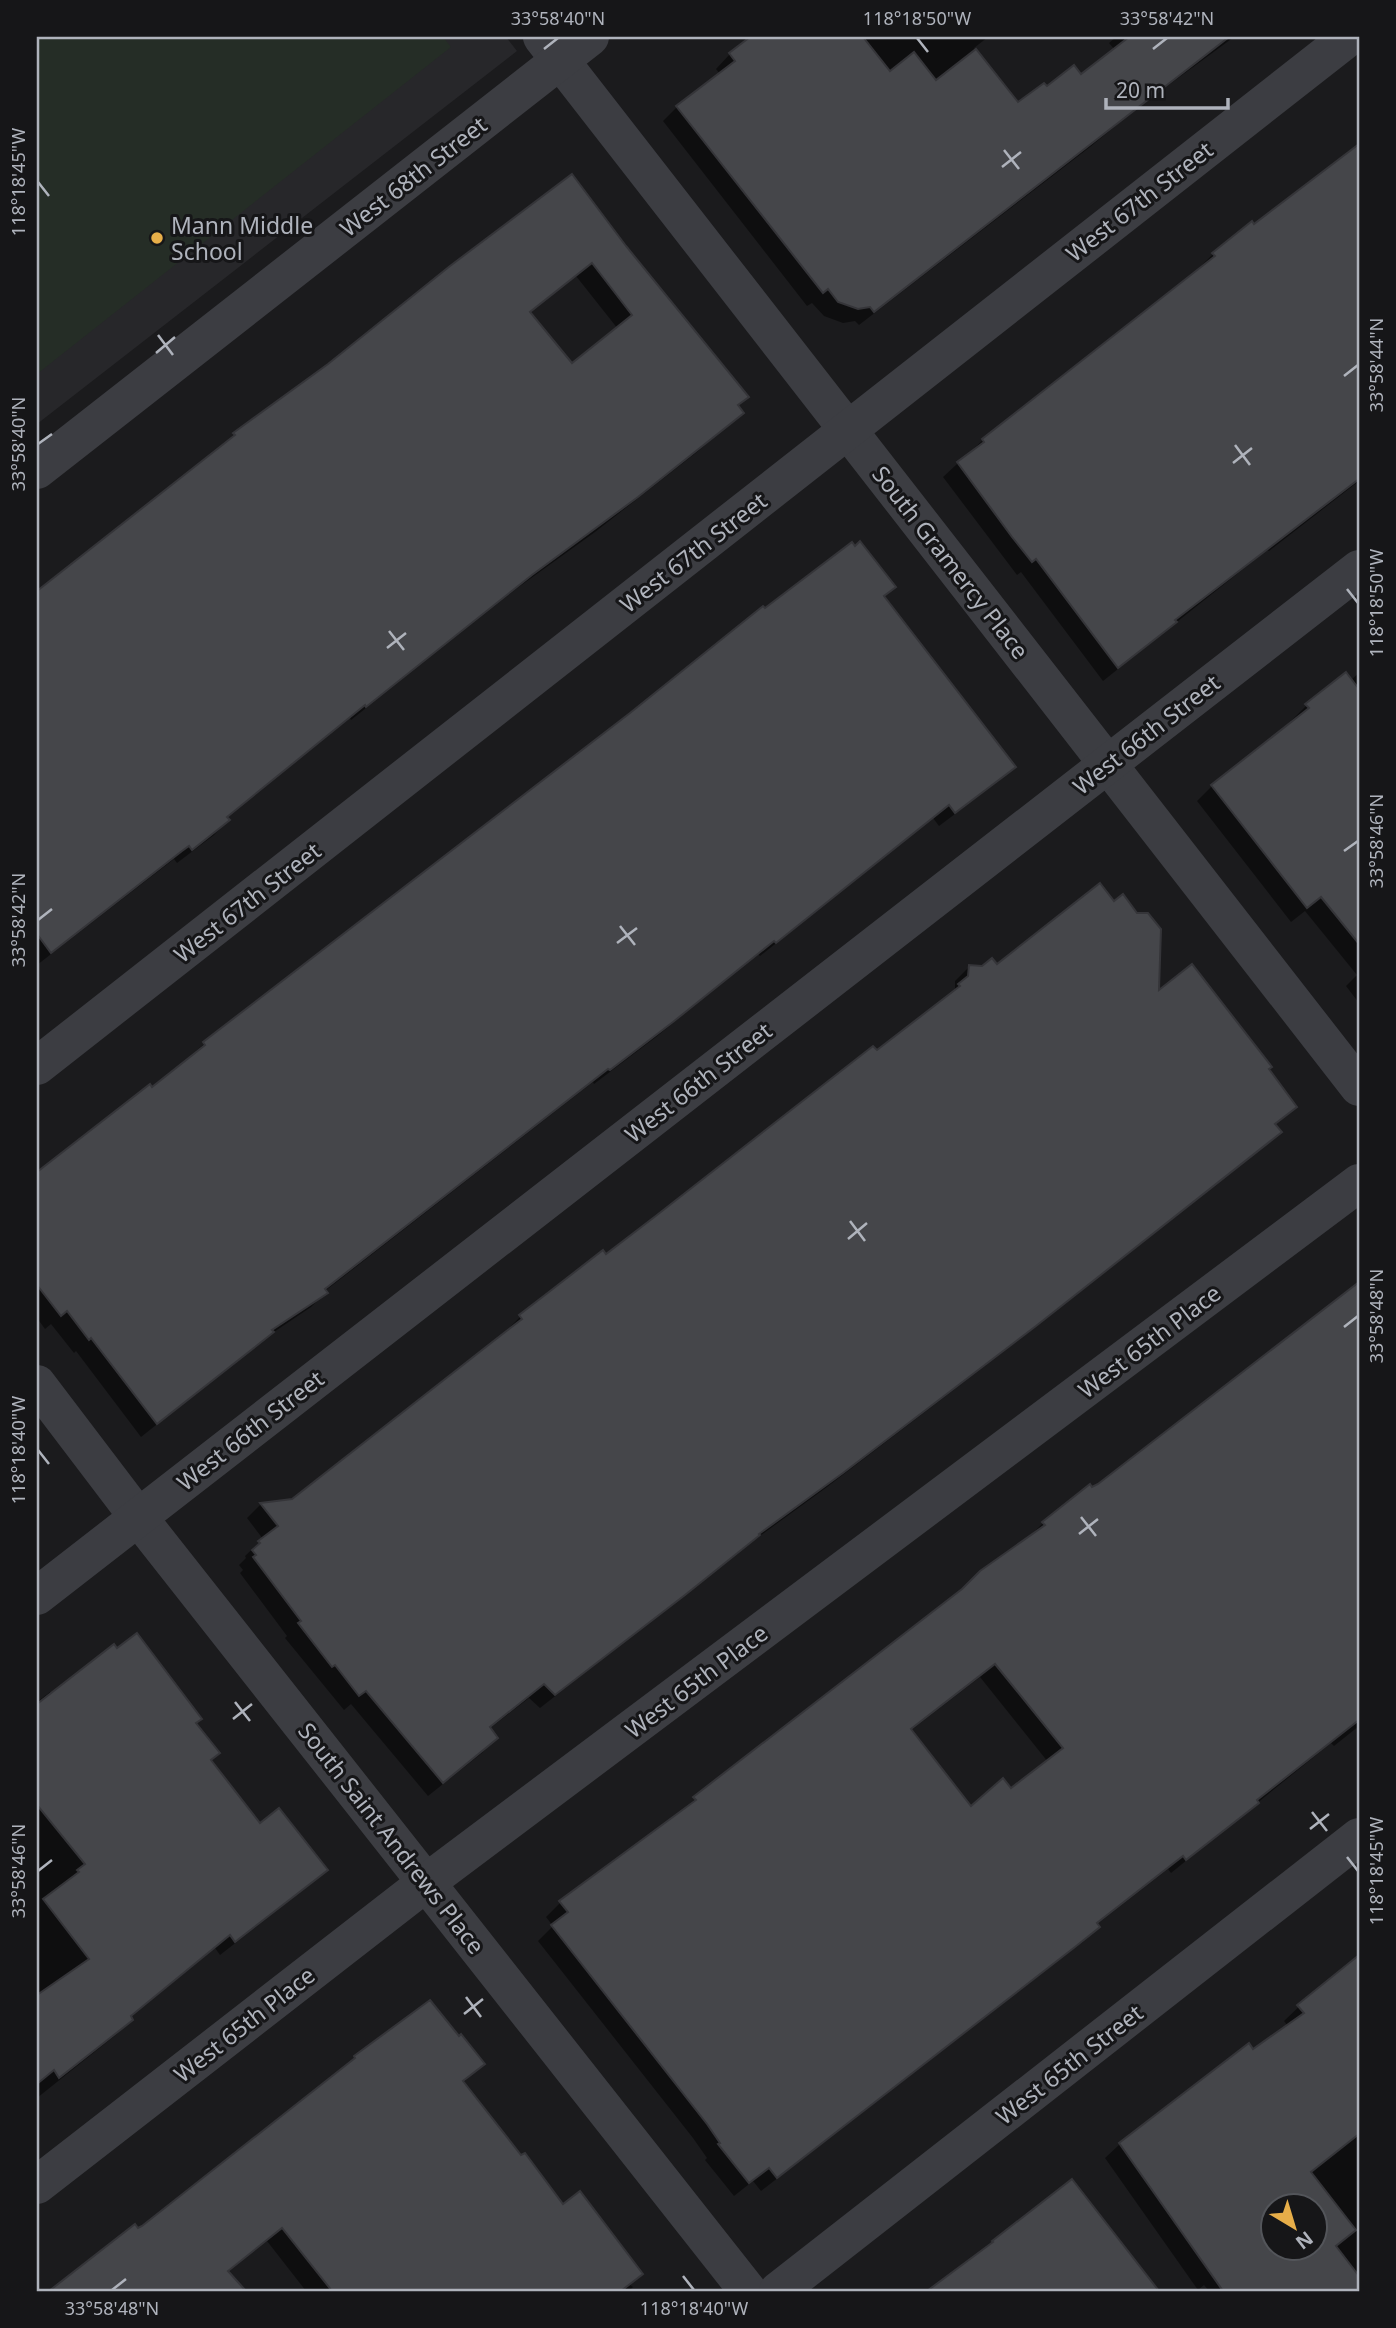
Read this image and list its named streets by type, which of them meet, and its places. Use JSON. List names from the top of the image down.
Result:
{
  "streets": {
    "street": [
      "West 68th Street",
      "West 67th Street",
      "South Gramercy Place",
      "West 66th Street",
      "West 65th Place",
      "South Saint Andrews Place",
      "West 65th Street"
    ]
  },
  "crossings": [
    ["West 68th Street", "South Gramercy Place"],
    ["West 67th Street", "South Gramercy Place"],
    ["South Gramercy Place", "West 66th Street"],
    ["West 66th Street", "South Saint Andrews Place"],
    ["West 65th Place", "South Saint Andrews Place"]
  ],
  "places": ["Mann Middle School"],
  "scale_bar": "20 m",
  "north": "bottom right",
  "coordinates": [
    "33°58'40\"N",
    "118°18'50\"W",
    "33°58'42\"N",
    "118°18'45\"W",
    "33°58'44\"N",
    "33°58'46\"N",
    "33°58'48\"N",
    "118°18'40\"W"
  ]
}
